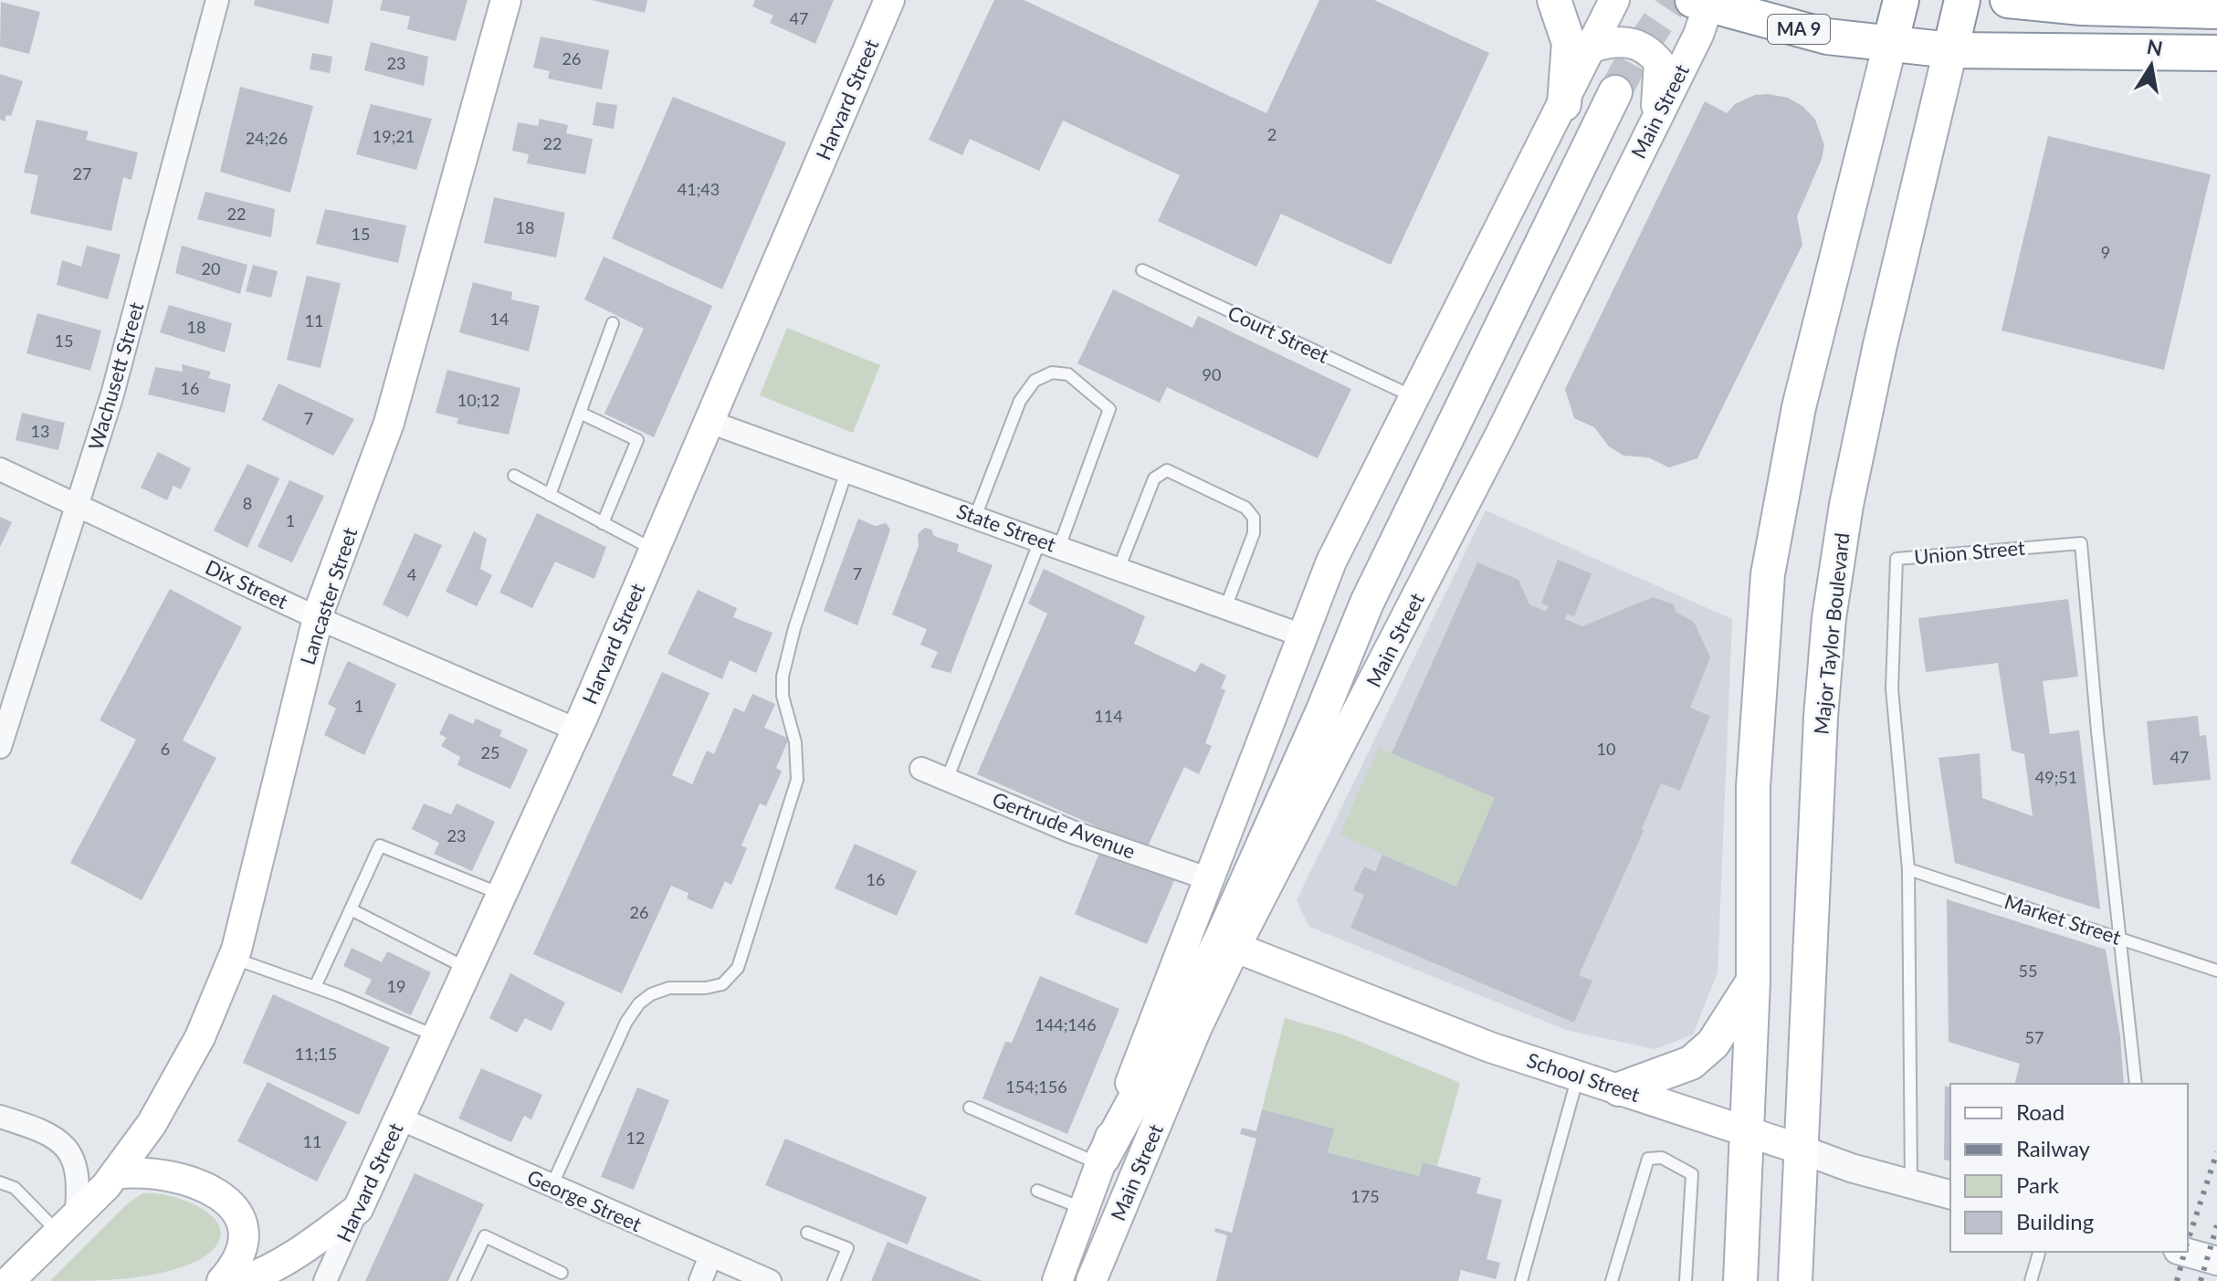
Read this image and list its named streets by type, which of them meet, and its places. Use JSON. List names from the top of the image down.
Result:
{
  "streets": {
    "highway": ["MA 9", "Major Taylor Boulevard"],
    "main road": [
      "Harvard Street",
      "Main Street",
      "Lancaster Street",
      "School Street"
    ],
    "street": [
      "Wachusett Street",
      "State Street",
      "Dix Street",
      "Gertrude Avenue",
      "George Street"
    ],
    "lane": ["Court Street", "Union Street", "Market Street"]
  },
  "crossings": [
    ["MA 9", "Main Street"],
    ["MA 9", "Major Taylor Boulevard"],
    ["Harvard Street", "State Street"],
    ["Harvard Street", "Dix Street"],
    ["Harvard Street", "George Street"],
    ["Main Street", "Court Street"],
    ["Main Street", "State Street"],
    ["Main Street", "Gertrude Avenue"],
    ["Main Street", "School Street"],
    ["Wachusett Street", "Dix Street"],
    ["Union Street", "Market Street"],
    ["Union Street", "School Street"],
    ["Dix Street", "Lancaster Street"],
    ["Major Taylor Boulevard", "School Street"]
  ],
  "house_numbers": [
    "47",
    "26",
    "23",
    "2",
    "19;21",
    "24;26",
    "22",
    "27",
    "41;43",
    "22",
    "18",
    "15",
    "9",
    "20",
    "14",
    "11",
    "18",
    "15",
    "90",
    "16",
    "10;12",
    "7",
    "13",
    "8",
    "1",
    "7",
    "4",
    "1",
    "114",
    "6",
    "10",
    "25",
    "47",
    "49;51",
    "23",
    "16",
    "26",
    "55",
    "19",
    "144;146",
    "57",
    "11;15",
    "154;156",
    "12",
    "11",
    "175"
  ],
  "legend": [
    "Road",
    "Railway",
    "Park",
    "Building"
  ],
  "north": "top"
}
